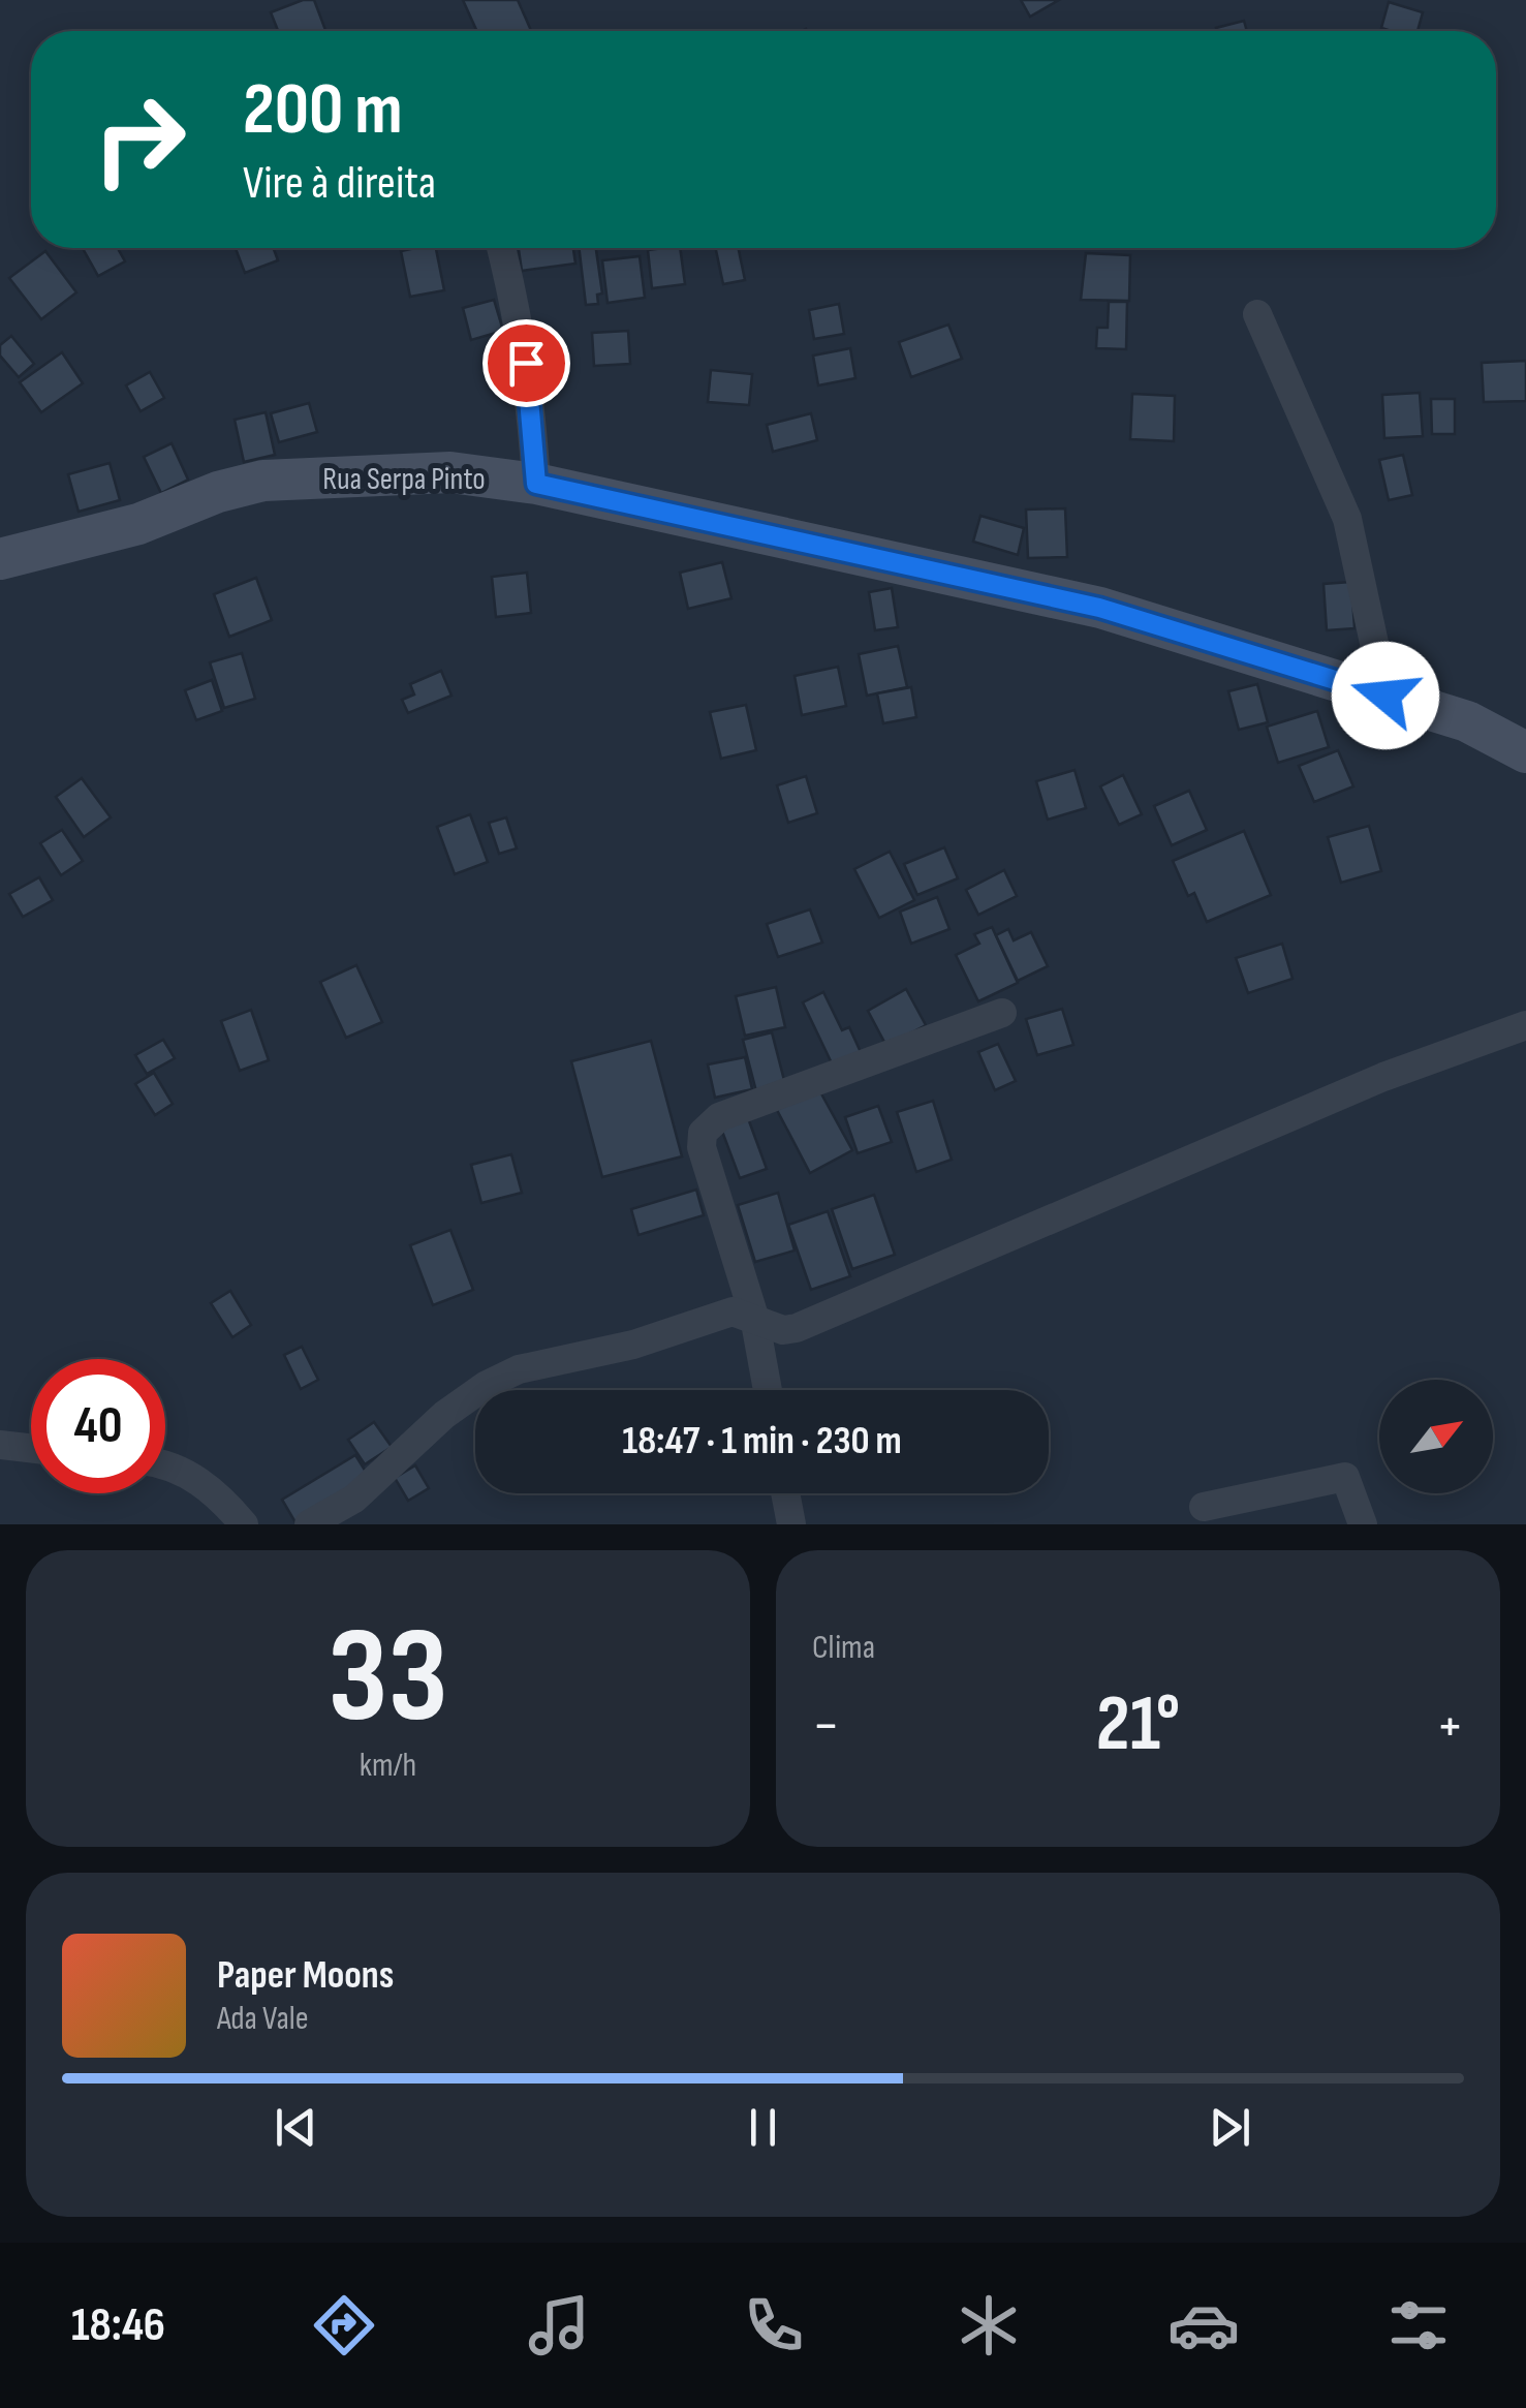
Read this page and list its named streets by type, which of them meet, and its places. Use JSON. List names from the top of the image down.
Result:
{
  "streets": {
    "street": ["Rua Serpa Pinto"]
  },
  "north": "top right",
  "page": {
    "turn": ["200 m", "Vire à direita"],
    "limit": "40",
    "trip": "18:47 · 1 min · 230 m",
    "tile": [
      ["33", "km/h"],
      "Clima"
    ],
    "heat": ["−", "21°", "+"],
    "song": ["Paper Moons", "Ada Vale"],
    "tabs": "18:46"
  }
}
